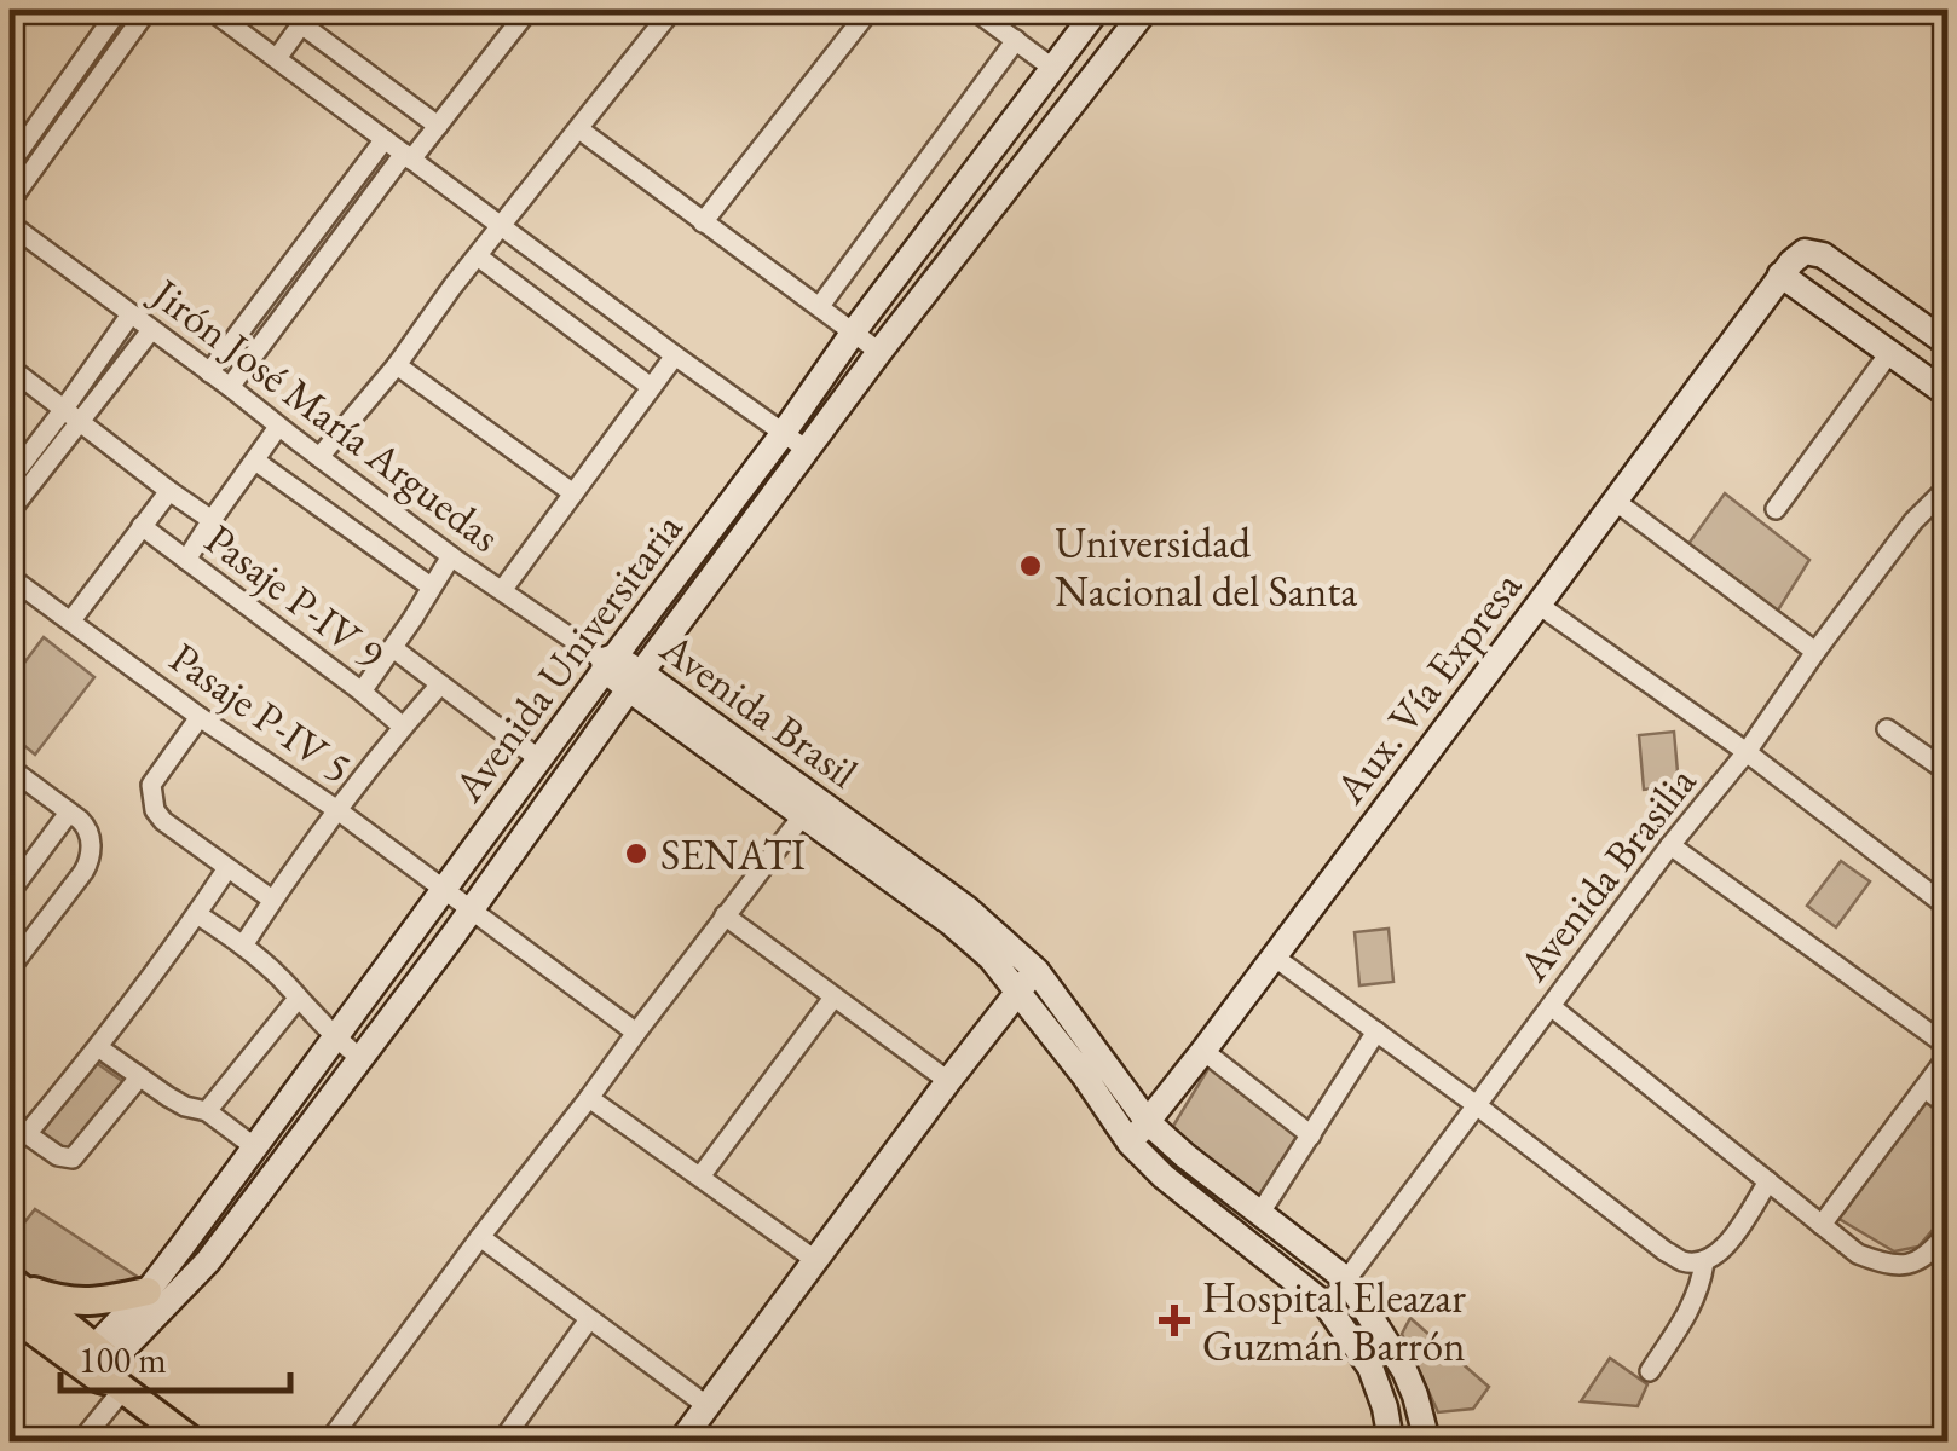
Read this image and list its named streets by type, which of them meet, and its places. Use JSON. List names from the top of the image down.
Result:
{
  "streets": {
    "main road": ["Avenida Universitaria", "Aux. Vía Expresa", "Avenida Brasil"],
    "street": [
      "Jirón José María Arguedas",
      "Pasaje P-IV 9",
      "Pasaje P-IV 5",
      "Avenida Brasilia"
    ]
  },
  "crossings": [
    ["Jirón José María Arguedas", "Avenida Universitaria"],
    ["Jirón José María Arguedas", "Avenida Brasil"],
    ["Avenida Universitaria", "Avenida Brasil"],
    ["Avenida Universitaria", "Pasaje P-IV 5"],
    ["Aux. Vía Expresa", "Avenida Brasil"],
    ["Avenida Brasil", "Avenida Brasilia"]
  ],
  "places": {
    "other": ["Universidad Nacional del Santa", "SENATI"],
    "health": ["Hospital Eleazar Guzmán Barrón"]
  },
  "scale_bar": "100 m"
}
